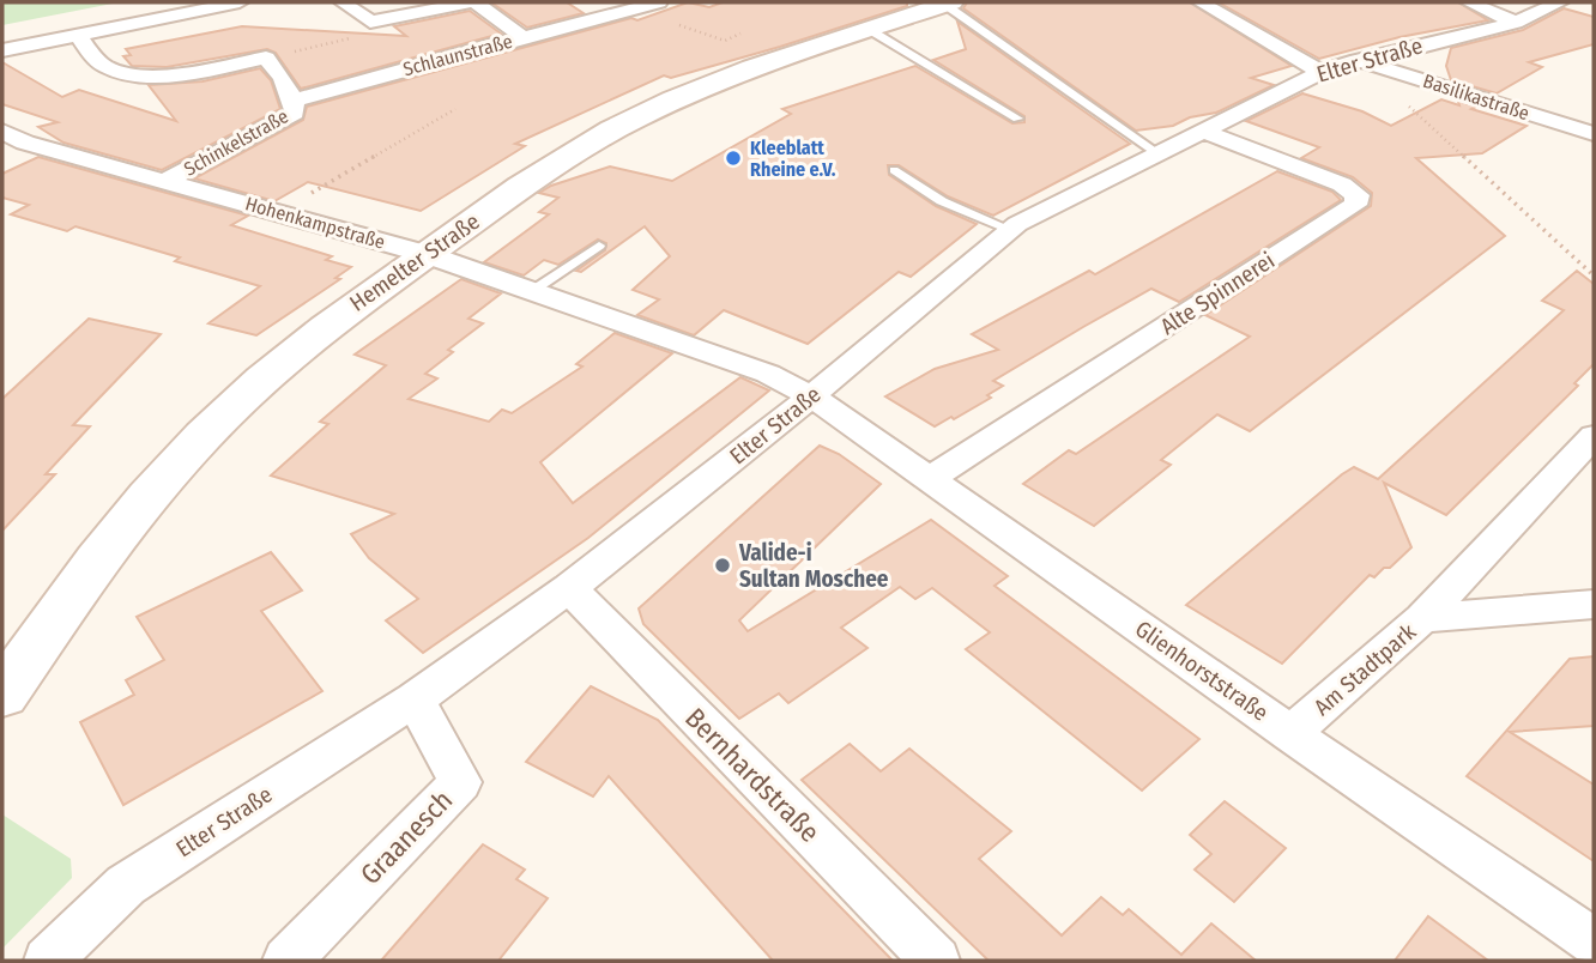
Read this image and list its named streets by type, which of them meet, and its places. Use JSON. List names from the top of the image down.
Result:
{
  "streets": {
    "main road": ["Hemelter Straße"],
    "street": [
      "Schlaunstraße",
      "Elter Straße",
      "Basilikastraße",
      "Schinkelstraße",
      "Hohenkampstraße",
      "Alte Spinnerei",
      "Am Stadtpark",
      "Glienhorststraße",
      "Bernhardstraße",
      "Graanesch"
    ]
  },
  "crossings": [
    ["Schlaunstraße", "Schinkelstraße"],
    ["Elter Straße", "Basilikastraße"],
    ["Elter Straße", "Hohenkampstraße"],
    ["Elter Straße", "Alte Spinnerei"],
    ["Elter Straße", "Glienhorststraße"],
    ["Elter Straße", "Bernhardstraße"],
    ["Elter Straße", "Graanesch"],
    ["Schinkelstraße", "Hohenkampstraße"],
    ["Hohenkampstraße", "Hemelter Straße"],
    ["Hohenkampstraße", "Glienhorststraße"],
    ["Alte Spinnerei", "Glienhorststraße"],
    ["Am Stadtpark", "Glienhorststraße"]
  ],
  "places": ["Kleeblatt Rheine e.V.", "Valide-i Sultan Moschee"]
}
